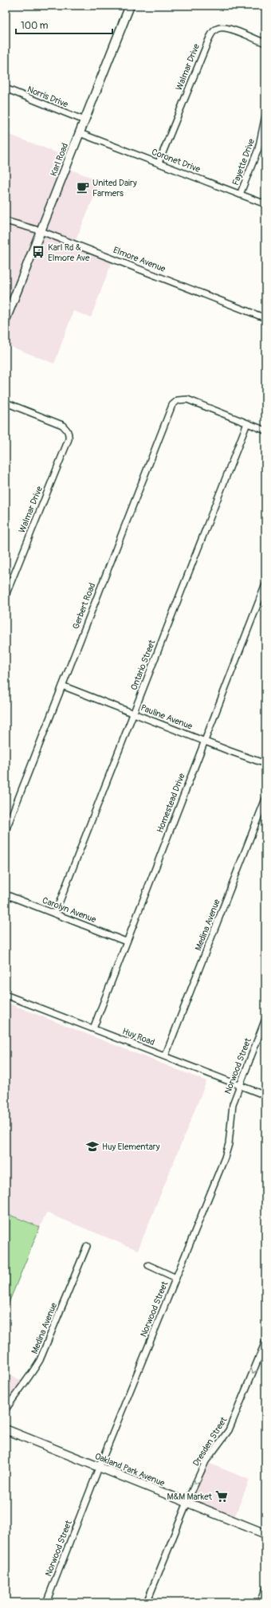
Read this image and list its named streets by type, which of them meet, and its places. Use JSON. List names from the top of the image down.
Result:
{
  "streets": {
    "main road": ["Karl Road", "Oakland Park Avenue"],
    "street": [
      "Walmar Drive",
      "Norris Drive",
      "Coronet Drive",
      "Fayette Drive",
      "Elmore Avenue",
      "Gerbert Road",
      "Ontario Street",
      "Pauline Avenue",
      "Homestead Drive",
      "Carolyn Avenue",
      "Medina Avenue",
      "Huy Road",
      "Norwood Street",
      "Dresden Street"
    ]
  },
  "crossings": [
    ["Walmar Drive", "Coronet Drive"],
    ["Norris Drive", "Karl Road"],
    ["Karl Road", "Coronet Drive"],
    ["Karl Road", "Elmore Avenue"],
    ["Coronet Drive", "Fayette Drive"],
    ["Gerbert Road", "Ontario Street"],
    ["Gerbert Road", "Pauline Avenue"],
    ["Ontario Street", "Pauline Avenue"],
    ["Ontario Street", "Carolyn Avenue"],
    ["Pauline Avenue", "Homestead Drive"],
    ["Homestead Drive", "Carolyn Avenue"],
    ["Homestead Drive", "Huy Road"],
    ["Medina Avenue", "Huy Road"],
    ["Huy Road", "Norwood Street"],
    ["Norwood Street", "Oakland Park Avenue"],
    ["Dresden Street", "Oakland Park Avenue"]
  ],
  "one_way": ["Dresden Street"],
  "places": {
    "cafe": ["United Dairy Farmers"],
    "bus stop": ["Karl Rd & Elmore Ave"],
    "school or university": ["Huy Elementary"],
    "supermarket": ["M&M Market"]
  },
  "scale_bar": "100 m"
}
